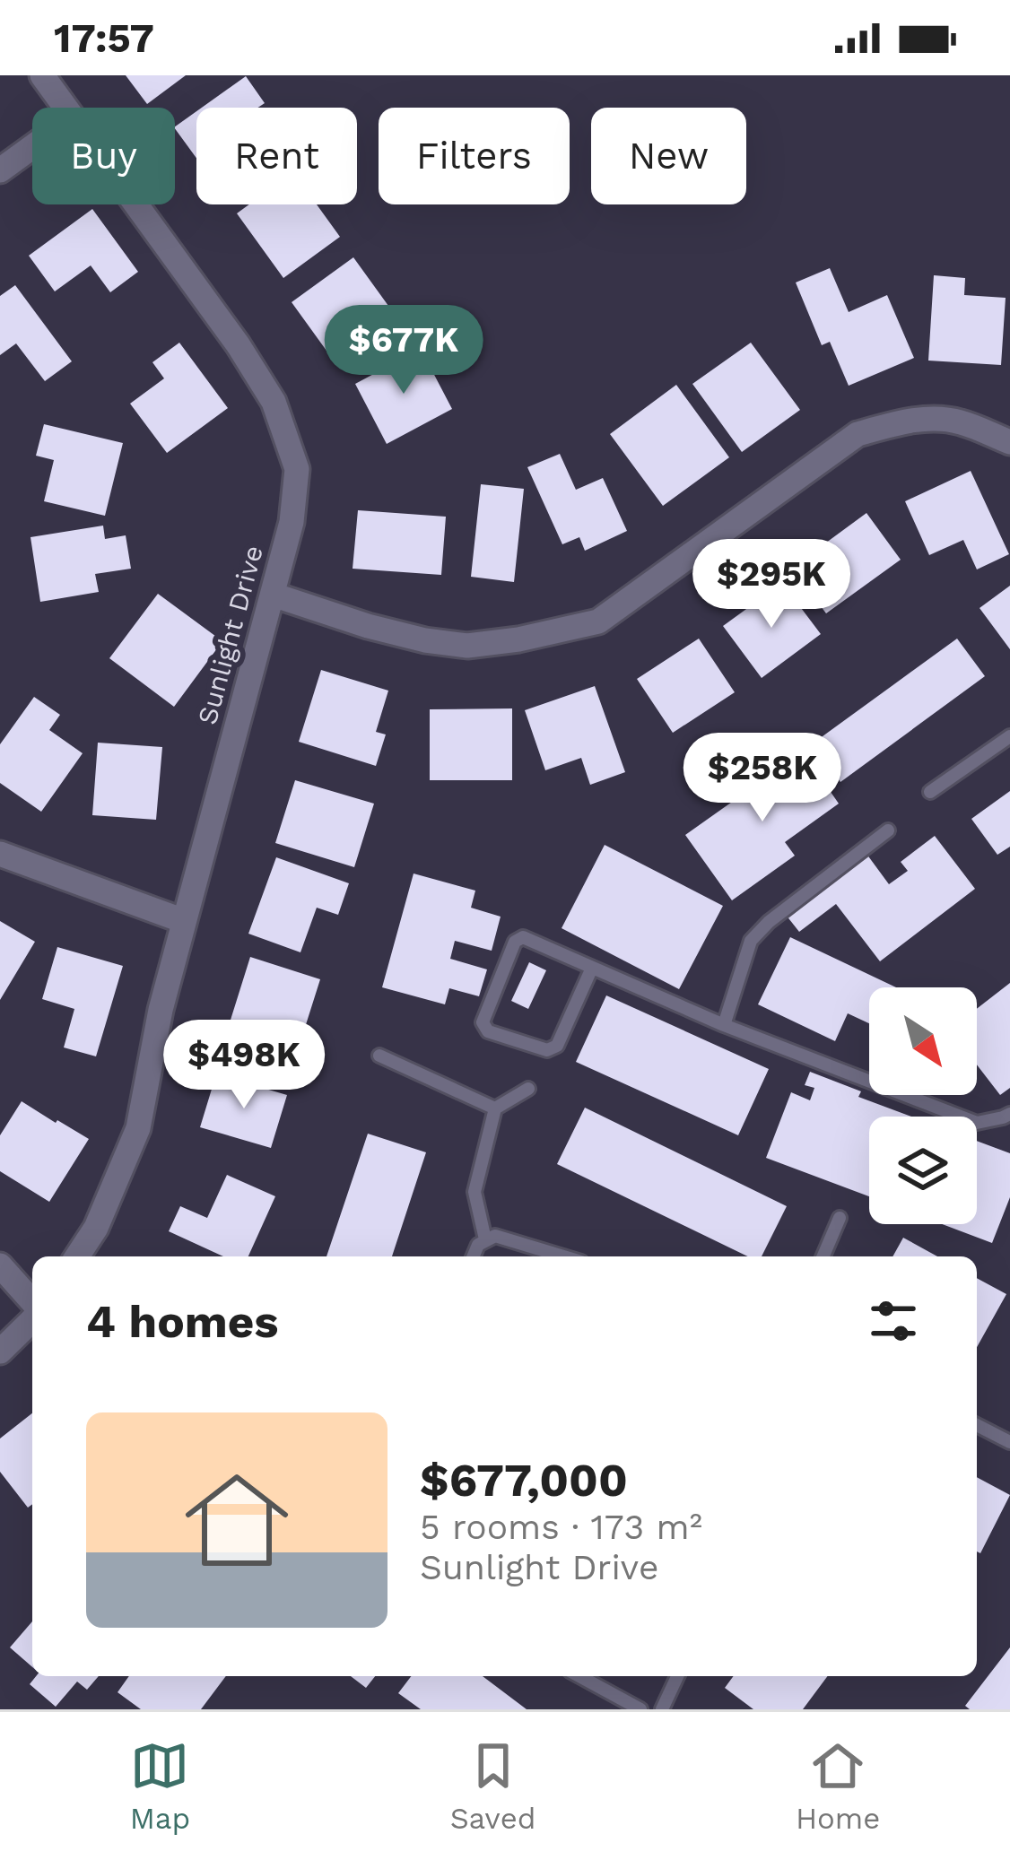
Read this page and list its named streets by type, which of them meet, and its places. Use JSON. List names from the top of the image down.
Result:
{
  "streets": {
    "street": ["Sunlight Drive"]
  },
  "north": "bottom right",
  "page": {
    "status": "17:57",
    "chip": [
      "Buy",
      "Rent",
      "Filters",
      "New"
    ],
    "price": [
      "$677K",
      "$295K",
      "$258K",
      "$498K"
    ],
    "heading": "4 homes",
    "list": [
      {
        "name": "$677,000",
        "note": "5 rooms · 173 m² · Sunlight Drive"
      }
    ],
    "tabs": ["Map", "Saved", "Home"]
  }
}
